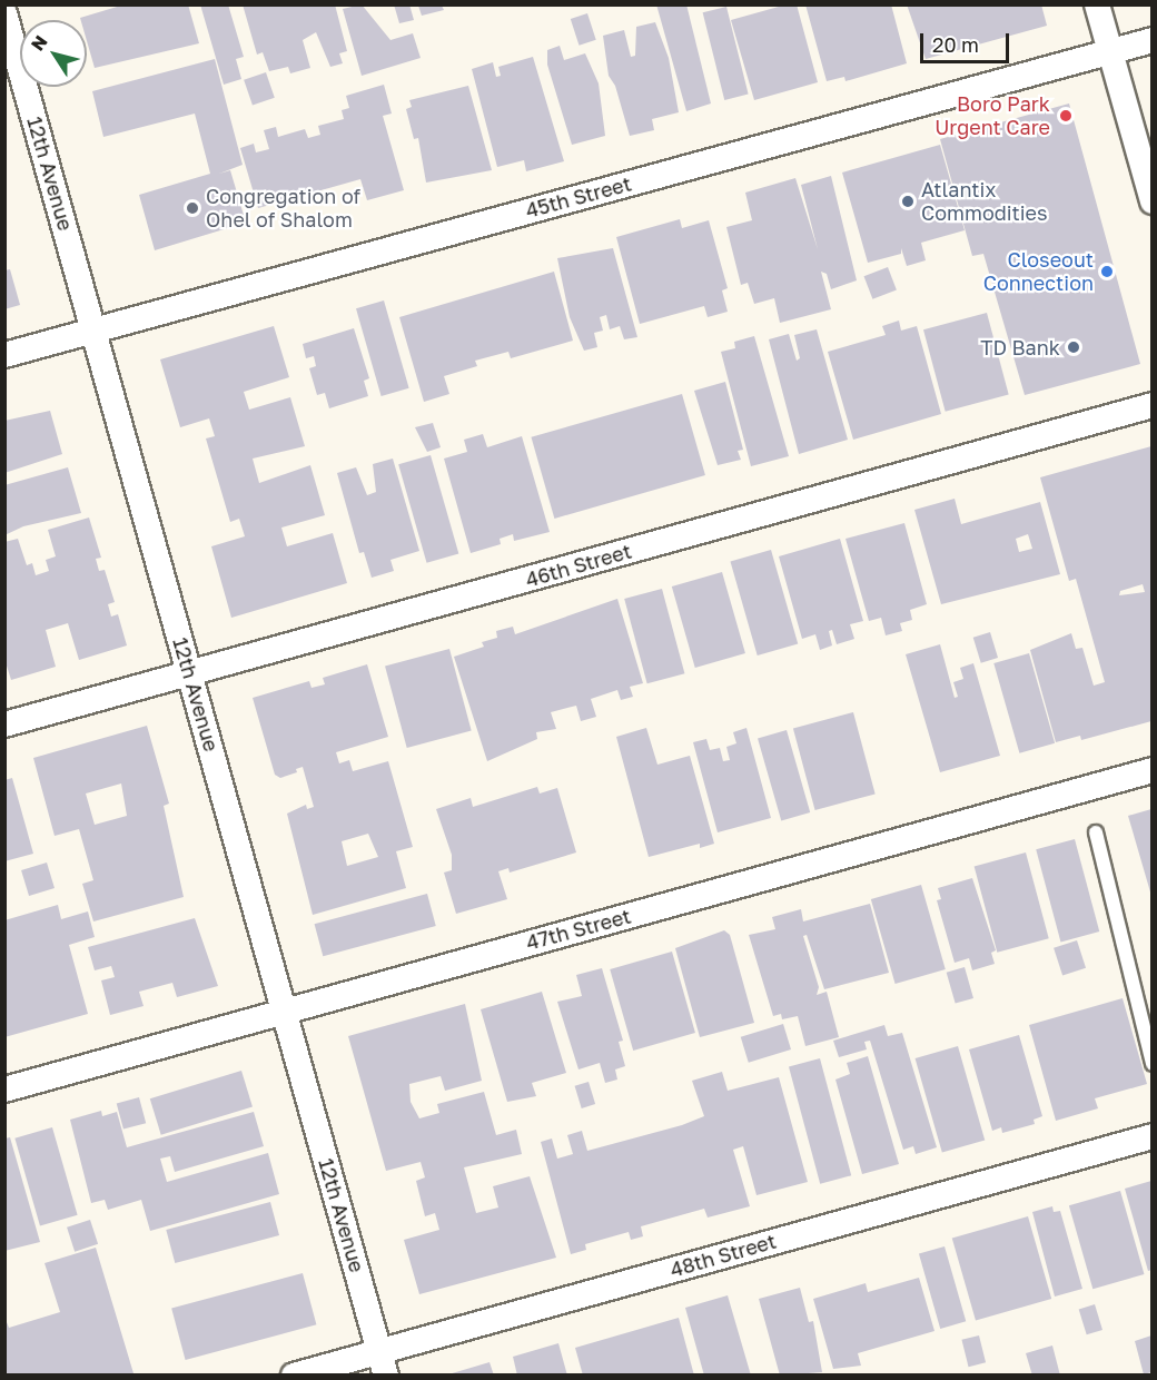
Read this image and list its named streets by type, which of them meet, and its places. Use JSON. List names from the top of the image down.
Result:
{
  "streets": {
    "street": [
      "12th Avenue",
      "45th Street",
      "46th Street",
      "47th Street",
      "48th Street"
    ]
  },
  "crossings": [
    ["12th Avenue", "45th Street"],
    ["12th Avenue", "46th Street"],
    ["12th Avenue", "47th Street"],
    ["12th Avenue", "48th Street"]
  ],
  "places": [
    "Boro Park Urgent Care",
    "Atlantix Commodities",
    "Congregation of Ohel of Shalom",
    "Closeout Connection",
    "TD Bank"
  ],
  "scale_bar": "20 m",
  "north": "top left"
}
